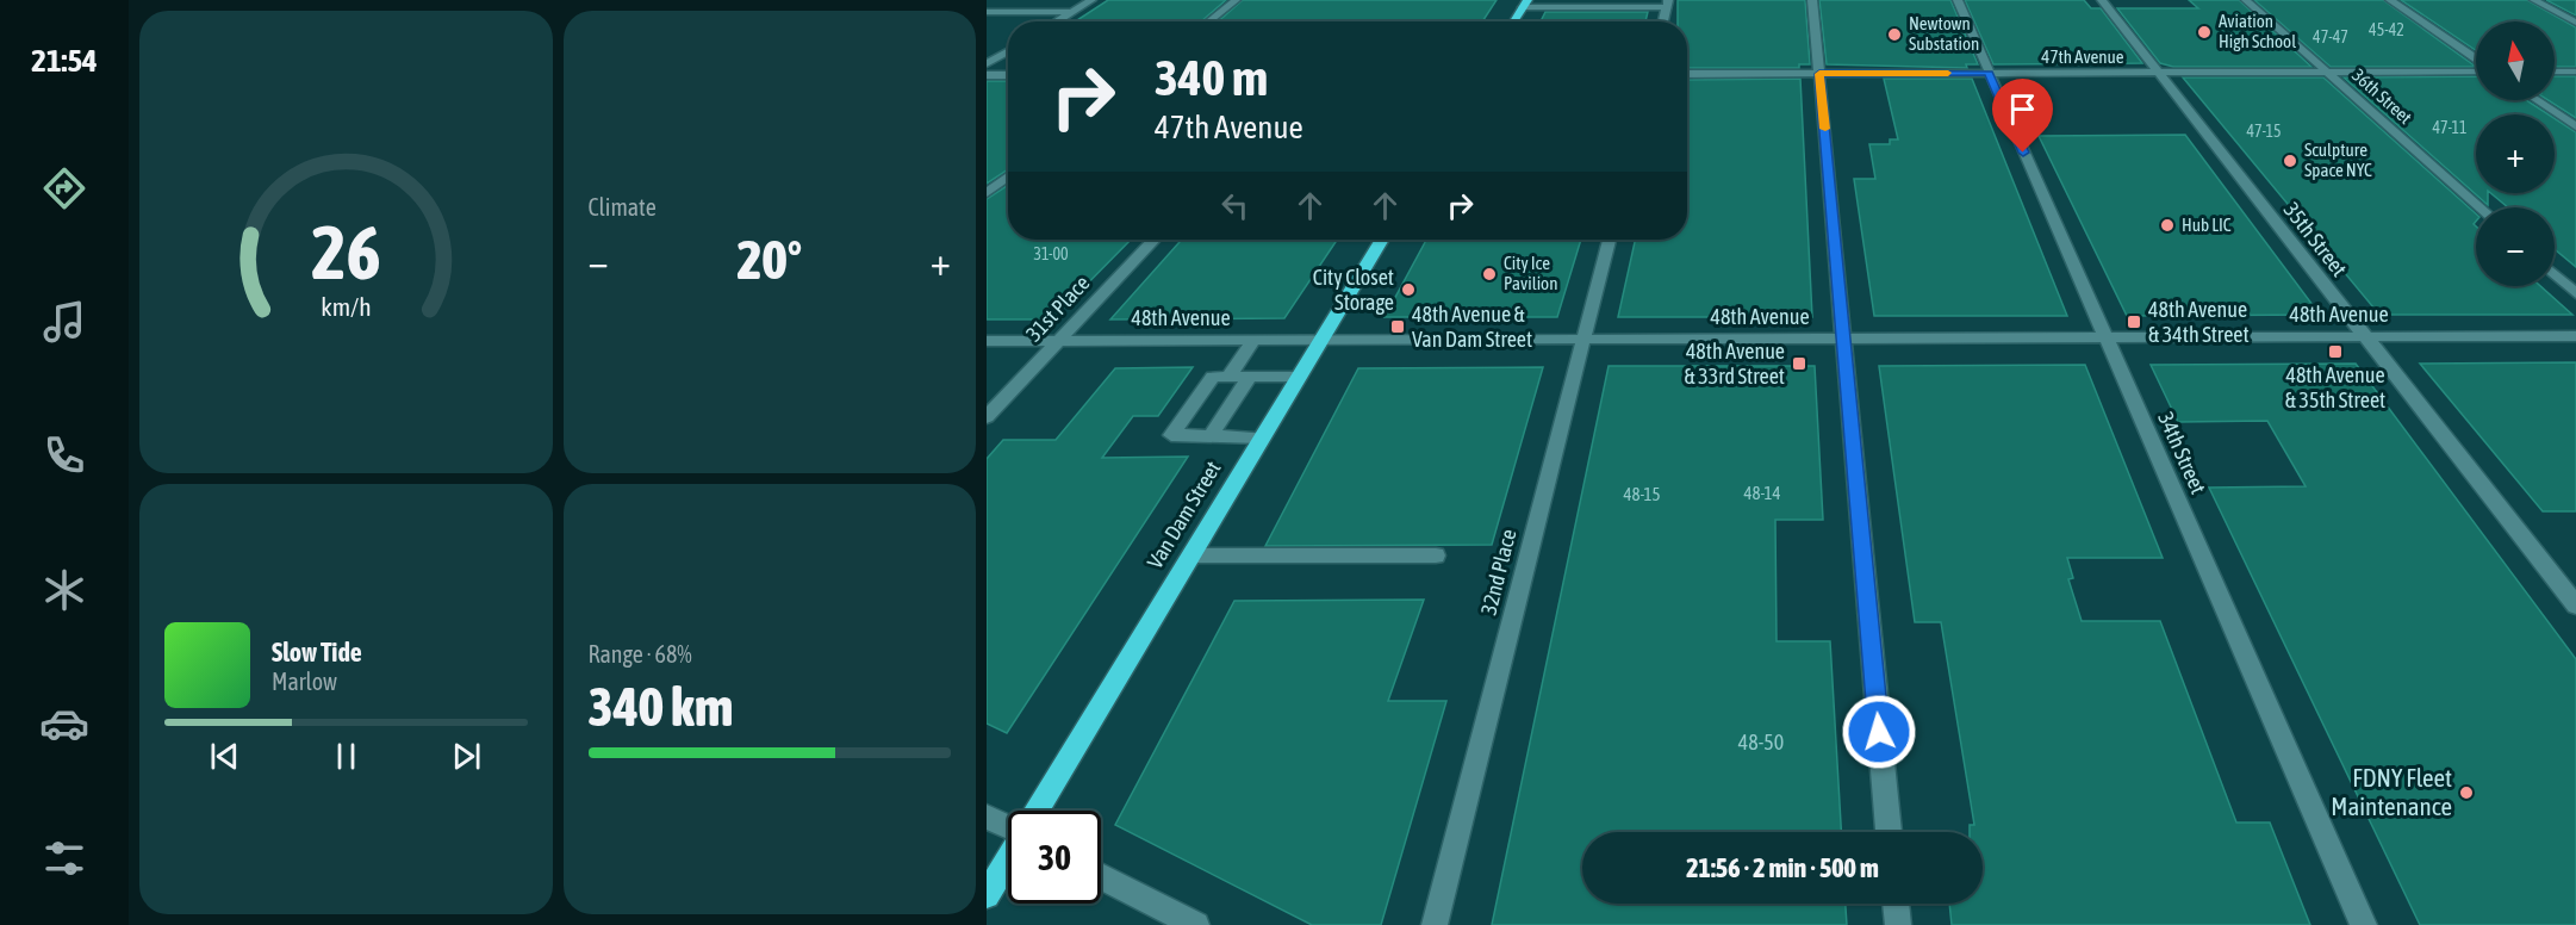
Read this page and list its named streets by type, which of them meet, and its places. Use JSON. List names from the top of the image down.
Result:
{
  "streets": {
    "main road": ["Van Dam Street"],
    "street": [
      "47th Avenue",
      "36th Street",
      "35th Street",
      "31st Place",
      "48th Avenue",
      "34th Street",
      "32nd Place"
    ]
  },
  "crossings": [
    ["47th Avenue", "36th Street"],
    ["47th Avenue", "35th Street"],
    ["47th Avenue", "34th Street"],
    ["35th Street", "48th Avenue"],
    ["31st Place", "48th Avenue"],
    ["48th Avenue", "34th Street"],
    ["48th Avenue", "Van Dam Street"],
    ["48th Avenue", "32nd Place"]
  ],
  "places": {
    "other": [
      "Aviation High School",
      "Newtown Substation",
      "Sculpture Space NYC",
      "Hub LIC",
      "City Ice Pavilion",
      "City Closet Storage",
      "FDNY Fleet Maintenance"
    ],
    "transit": [
      "48th Avenue & 34th Street",
      "48th Avenue & Van Dam Street",
      "48th Avenue & 35th Street",
      "48th Avenue & 33rd Street"
    ]
  },
  "house_numbers": [
    "45-42",
    "47-47",
    "47-11",
    "47-15",
    "31-00",
    "48-14",
    "48-15",
    "48-50"
  ],
  "north": "top",
  "page": {
    "tabs": "21:54",
    "tile": [
      "Climate",
      ["Range · 68%", "340 km"]
    ],
    "map_buttons": ["+", "−"],
    "turn": ["340 m", "47th Avenue"],
    "heat": ["−", "20°", "+"],
    "song": ["Slow Tide", "Marlow"],
    "limit": "30",
    "trip": "21:56 · 2 min · 500 m",
    "gauge": ["26", "km/h"]
  }
}
